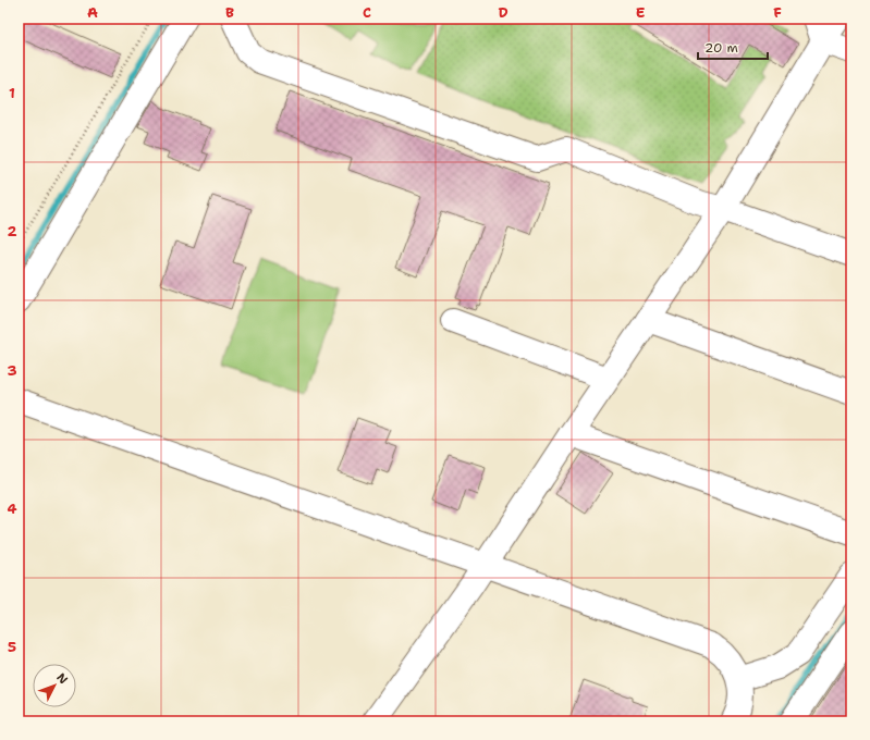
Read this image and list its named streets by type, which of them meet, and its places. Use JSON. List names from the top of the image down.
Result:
{
  "scale_bar": "20 m",
  "north": "top right",
  "grid": {
    "columns": [
      "A",
      "B",
      "C",
      "D",
      "E",
      "F"
    ],
    "rows": [
      "1",
      "2",
      "3",
      "4",
      "5"
    ]
  }
}
